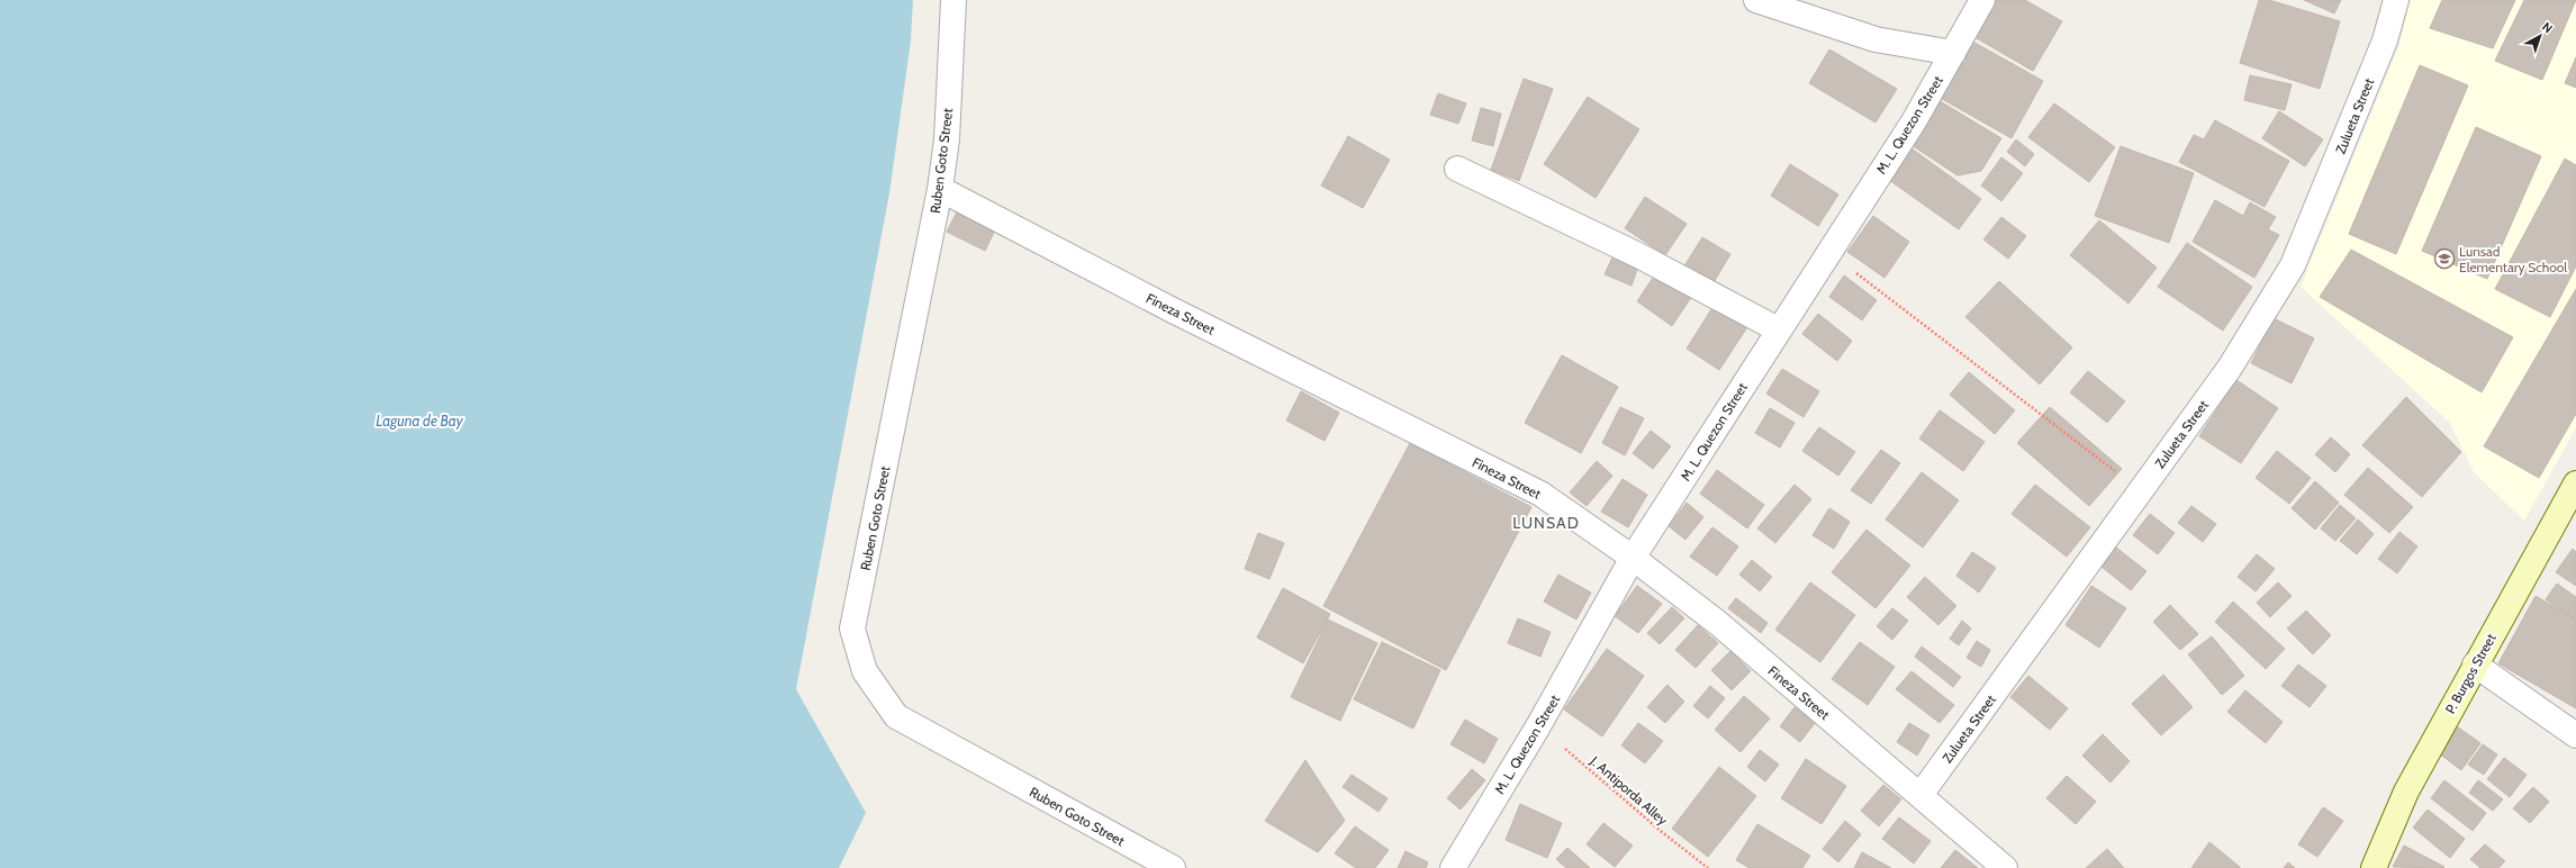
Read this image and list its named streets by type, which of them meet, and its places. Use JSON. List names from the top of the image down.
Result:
{
  "streets": {
    "street": [
      "Zulueta Street",
      "M. L. Quezon Street",
      "Ruben Goto Street",
      "Fineza Street",
      "P. Burgos Street"
    ],
    "path": ["J. Antiporda Alley"]
  },
  "crossings": [
    ["Zulueta Street", "Fineza Street"],
    ["M. L. Quezon Street", "Fineza Street"],
    ["M. L. Quezon Street", "J. Antiporda Alley"],
    ["Ruben Goto Street", "Fineza Street"]
  ],
  "districts": ["LUNSAD"],
  "water": ["Laguna de Bay"],
  "places": {
    "school or university": ["Lunsad Elementary School"]
  },
  "north": "top right"
}
